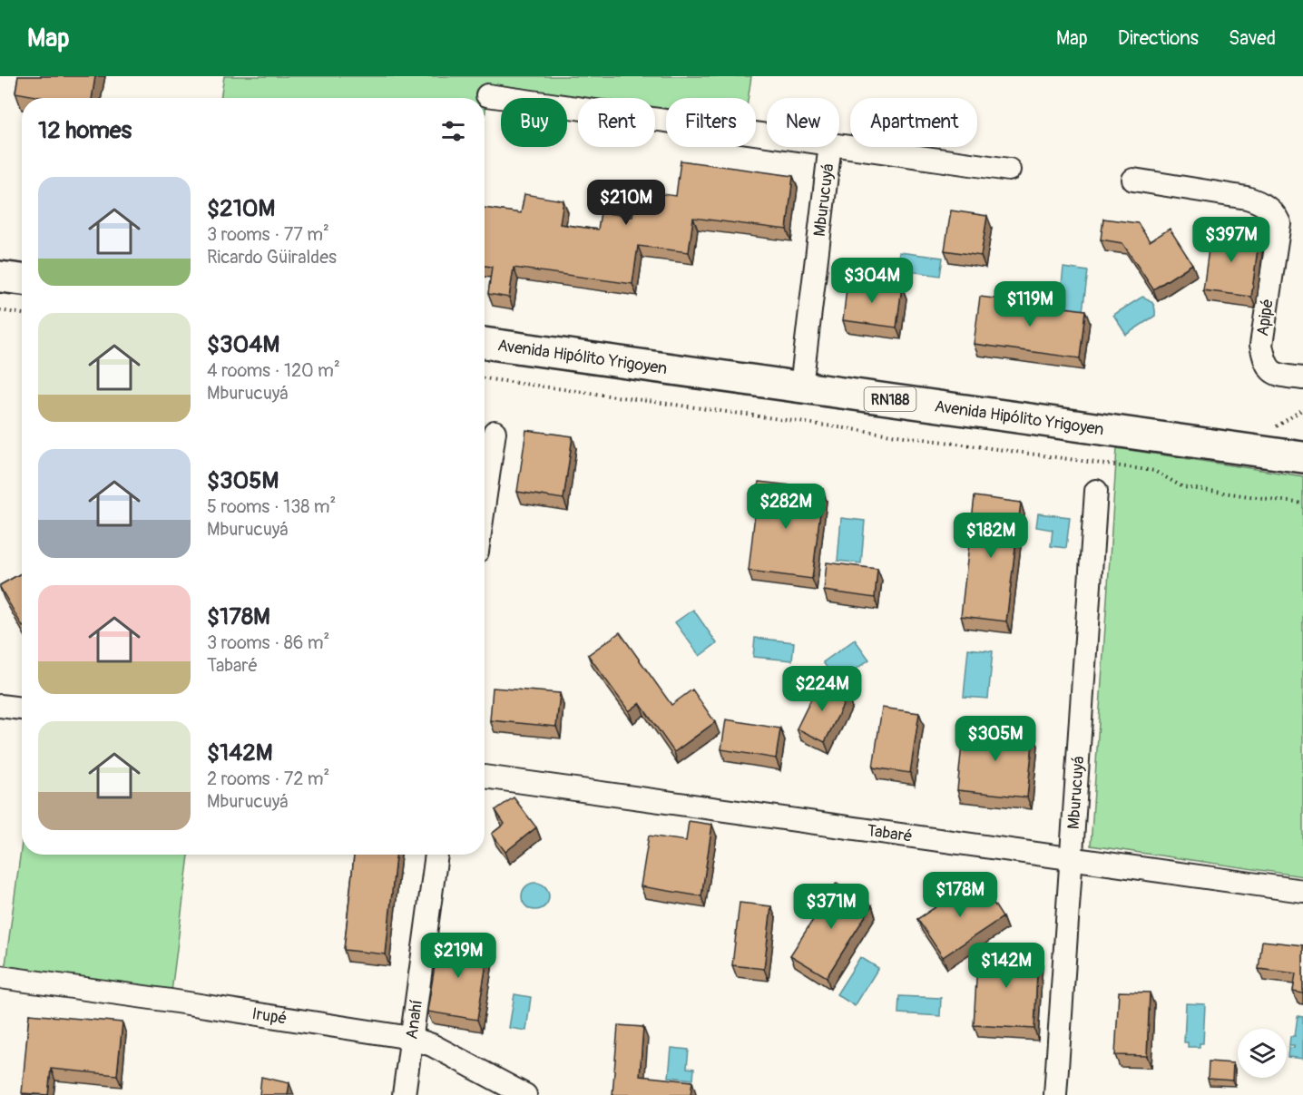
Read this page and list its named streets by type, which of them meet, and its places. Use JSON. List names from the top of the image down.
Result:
{
  "streets": {
    "main road": ["Avenida Hipólito Yrigoyen", "RN188"],
    "street": [
      "Mburucuyá",
      "Apipé",
      "Tabaré",
      "Irupé",
      "Anahí"
    ]
  },
  "crossings": [
    ["Mburucuyá", "Avenida Hipólito Yrigoyen"],
    ["Mburucuyá", "Tabaré"],
    ["Irupé", "Anahí"]
  ],
  "page": {
    "header": "Map",
    "nav": ["Map", "Directions", "Saved"],
    "chip": [
      "Buy",
      "Rent",
      "Filters",
      "New",
      "Apartment"
    ],
    "heading": "12 homes",
    "list": [
      {
        "name": "$210M",
        "note": "3 rooms · 77 m² · Ricardo Güiraldes"
      },
      {
        "name": "$304M",
        "note": "4 rooms · 120 m² · Mburucuyá"
      },
      {
        "name": "$305M",
        "note": "5 rooms · 138 m² · Mburucuyá"
      },
      {
        "name": "$178M",
        "note": "3 rooms · 86 m² · Tabaré"
      },
      {
        "name": "$142M",
        "note": "2 rooms · 72 m² · Mburucuyá"
      }
    ],
    "price": [
      "$210M",
      "$397M",
      "$304M",
      "$119M",
      "$282M",
      "$182M",
      "$224M",
      "$305M",
      "$178M",
      "$371M",
      "$219M",
      "$142M"
    ]
  }
}
